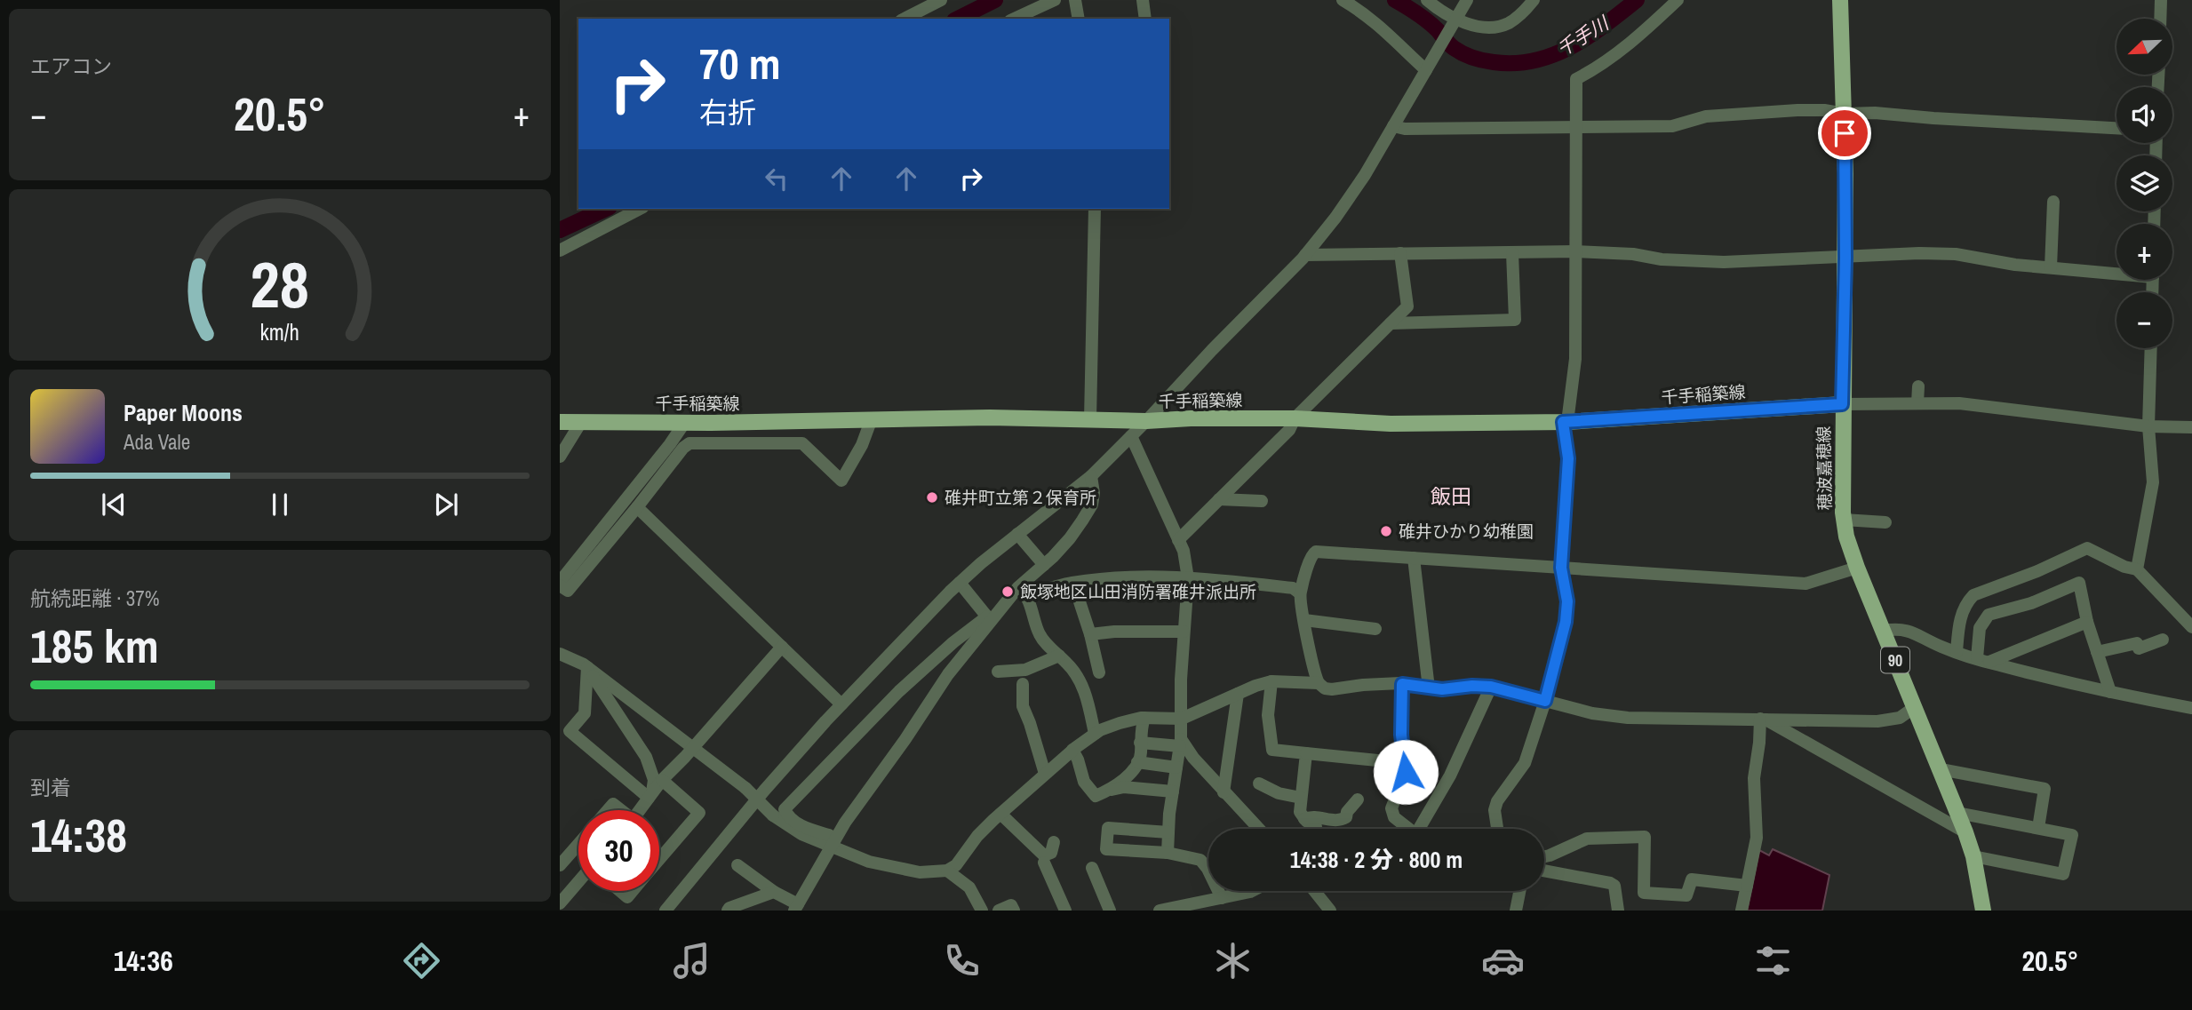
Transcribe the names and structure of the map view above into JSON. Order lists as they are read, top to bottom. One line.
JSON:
{"streets":{"main road":["千手稲築線","穂波嘉穂線","90"]},"crossings":[["千手稲築線","穂波嘉穂線"]],"districts":["飯田"],"water":["千手川"],"places":["碓井町立第２保育所","碓井ひかり幼稚園","飯塚地区山田消防署碓井派出所"],"north":"bottom left","page":{"tile":["エアコン",["航続距離 · 37%","185 km"],["到着","14:38"]],"map_buttons":["+","−"],"turn":["70 m","右折"],"heat":["−","20.5°","+"],"song":["Paper Moons","Ada Vale"],"limit":"30","trip":"14:38 · 2 分 · 800 m","tabs":["14:36","20.5°"],"gauge":["28","km/h"]}}
